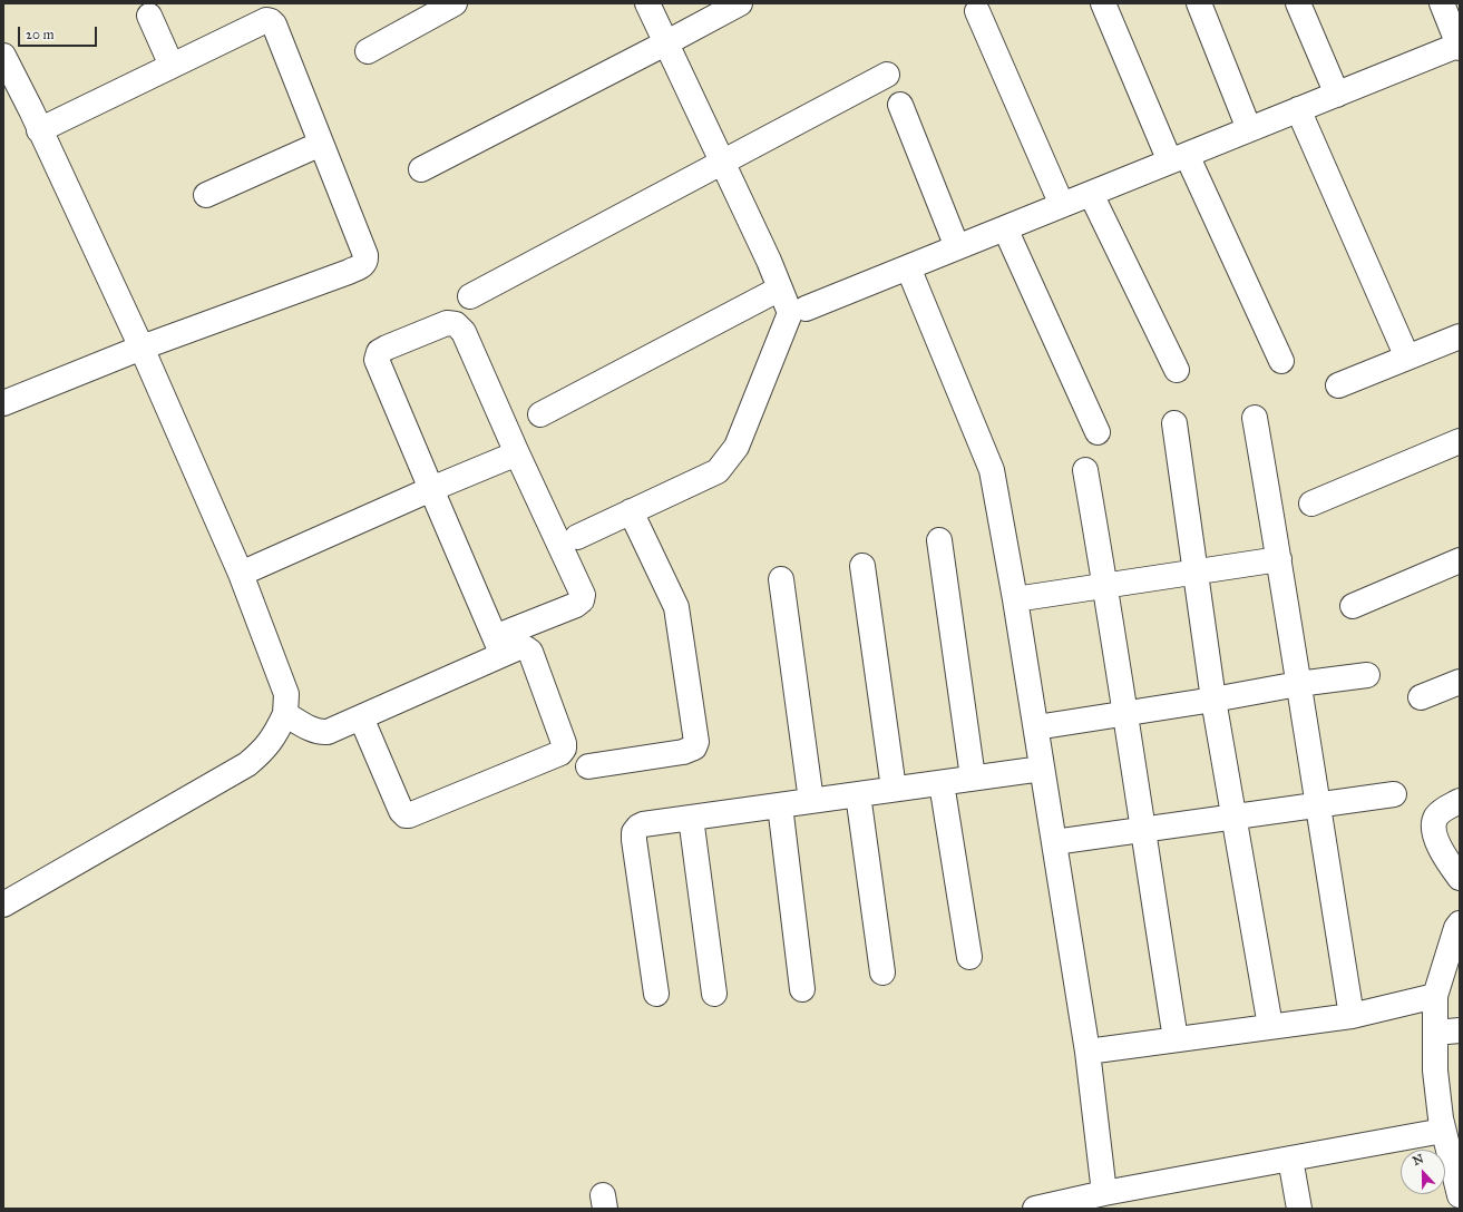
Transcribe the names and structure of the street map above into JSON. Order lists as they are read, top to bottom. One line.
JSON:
{"scale_bar":"20 m","north":"top"}
